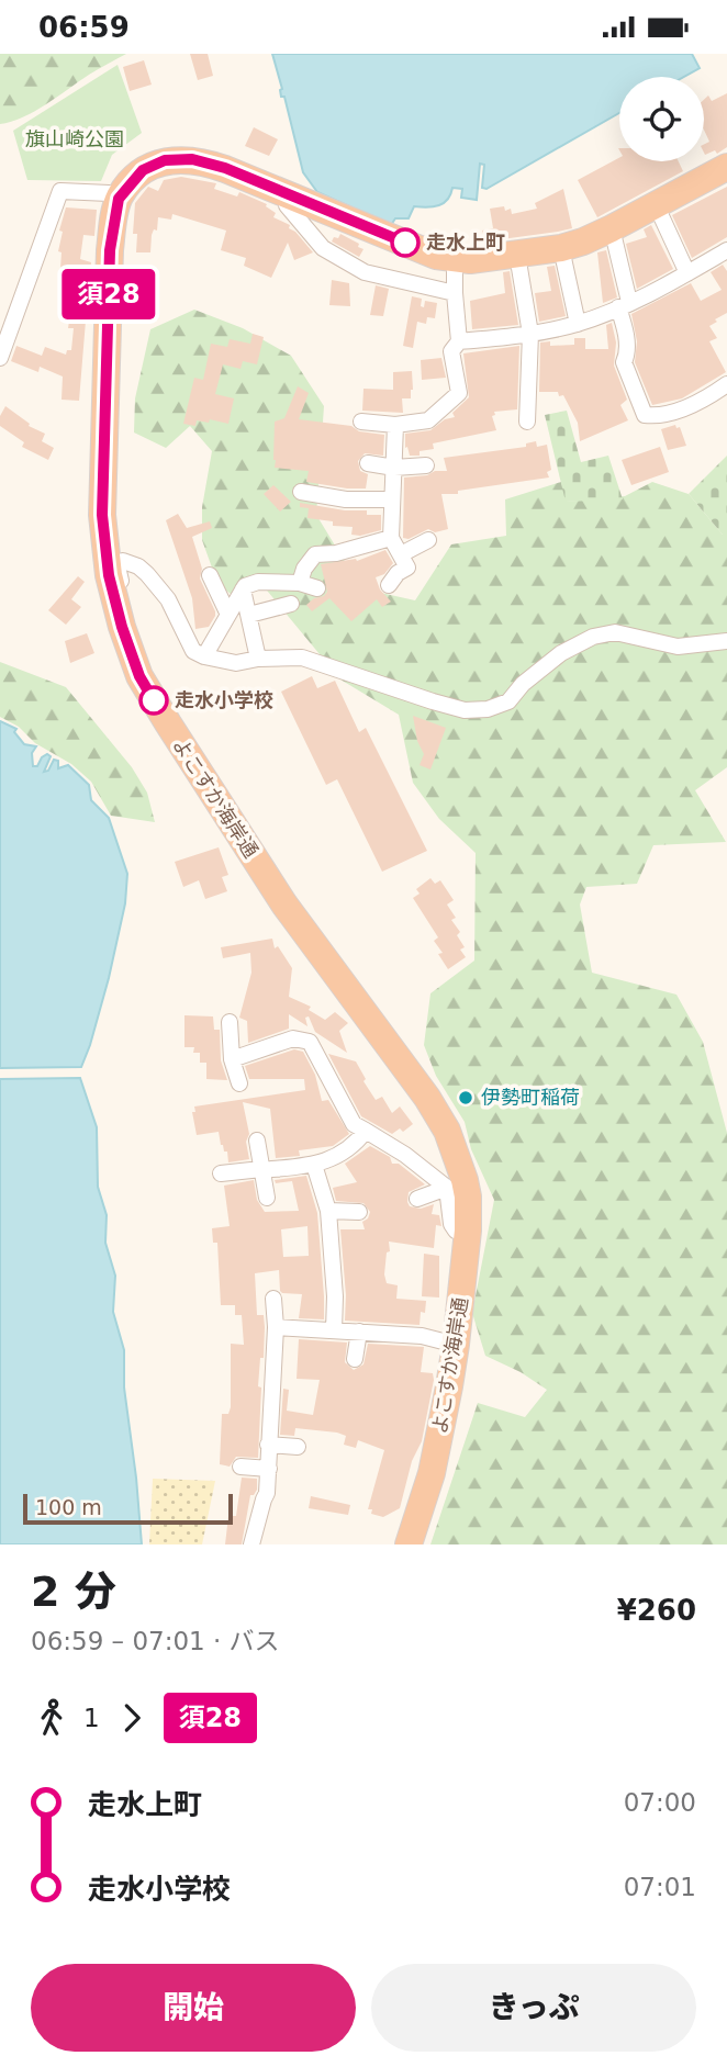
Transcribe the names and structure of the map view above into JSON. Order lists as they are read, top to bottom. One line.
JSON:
{"streets":{"highway":["よこすか海岸通"]},"parks":["旗山崎公園"],"places":["走水上町","走水小学校","伊勢町稲荷"],"lines":["bus line 須28"],"scale_bar":"100 m","page":{"status":"06:59","on_map":"須28","scale":"100 m","heading":["2 分","06:59 – 07:01 · バス","¥260"],"legs":["1","須28"],"list":[{"name":"走水上町","value":"07:00"},{"name":"走水小学校","value":"07:01"}],"buttons":["開始","きっぷ"]}}
